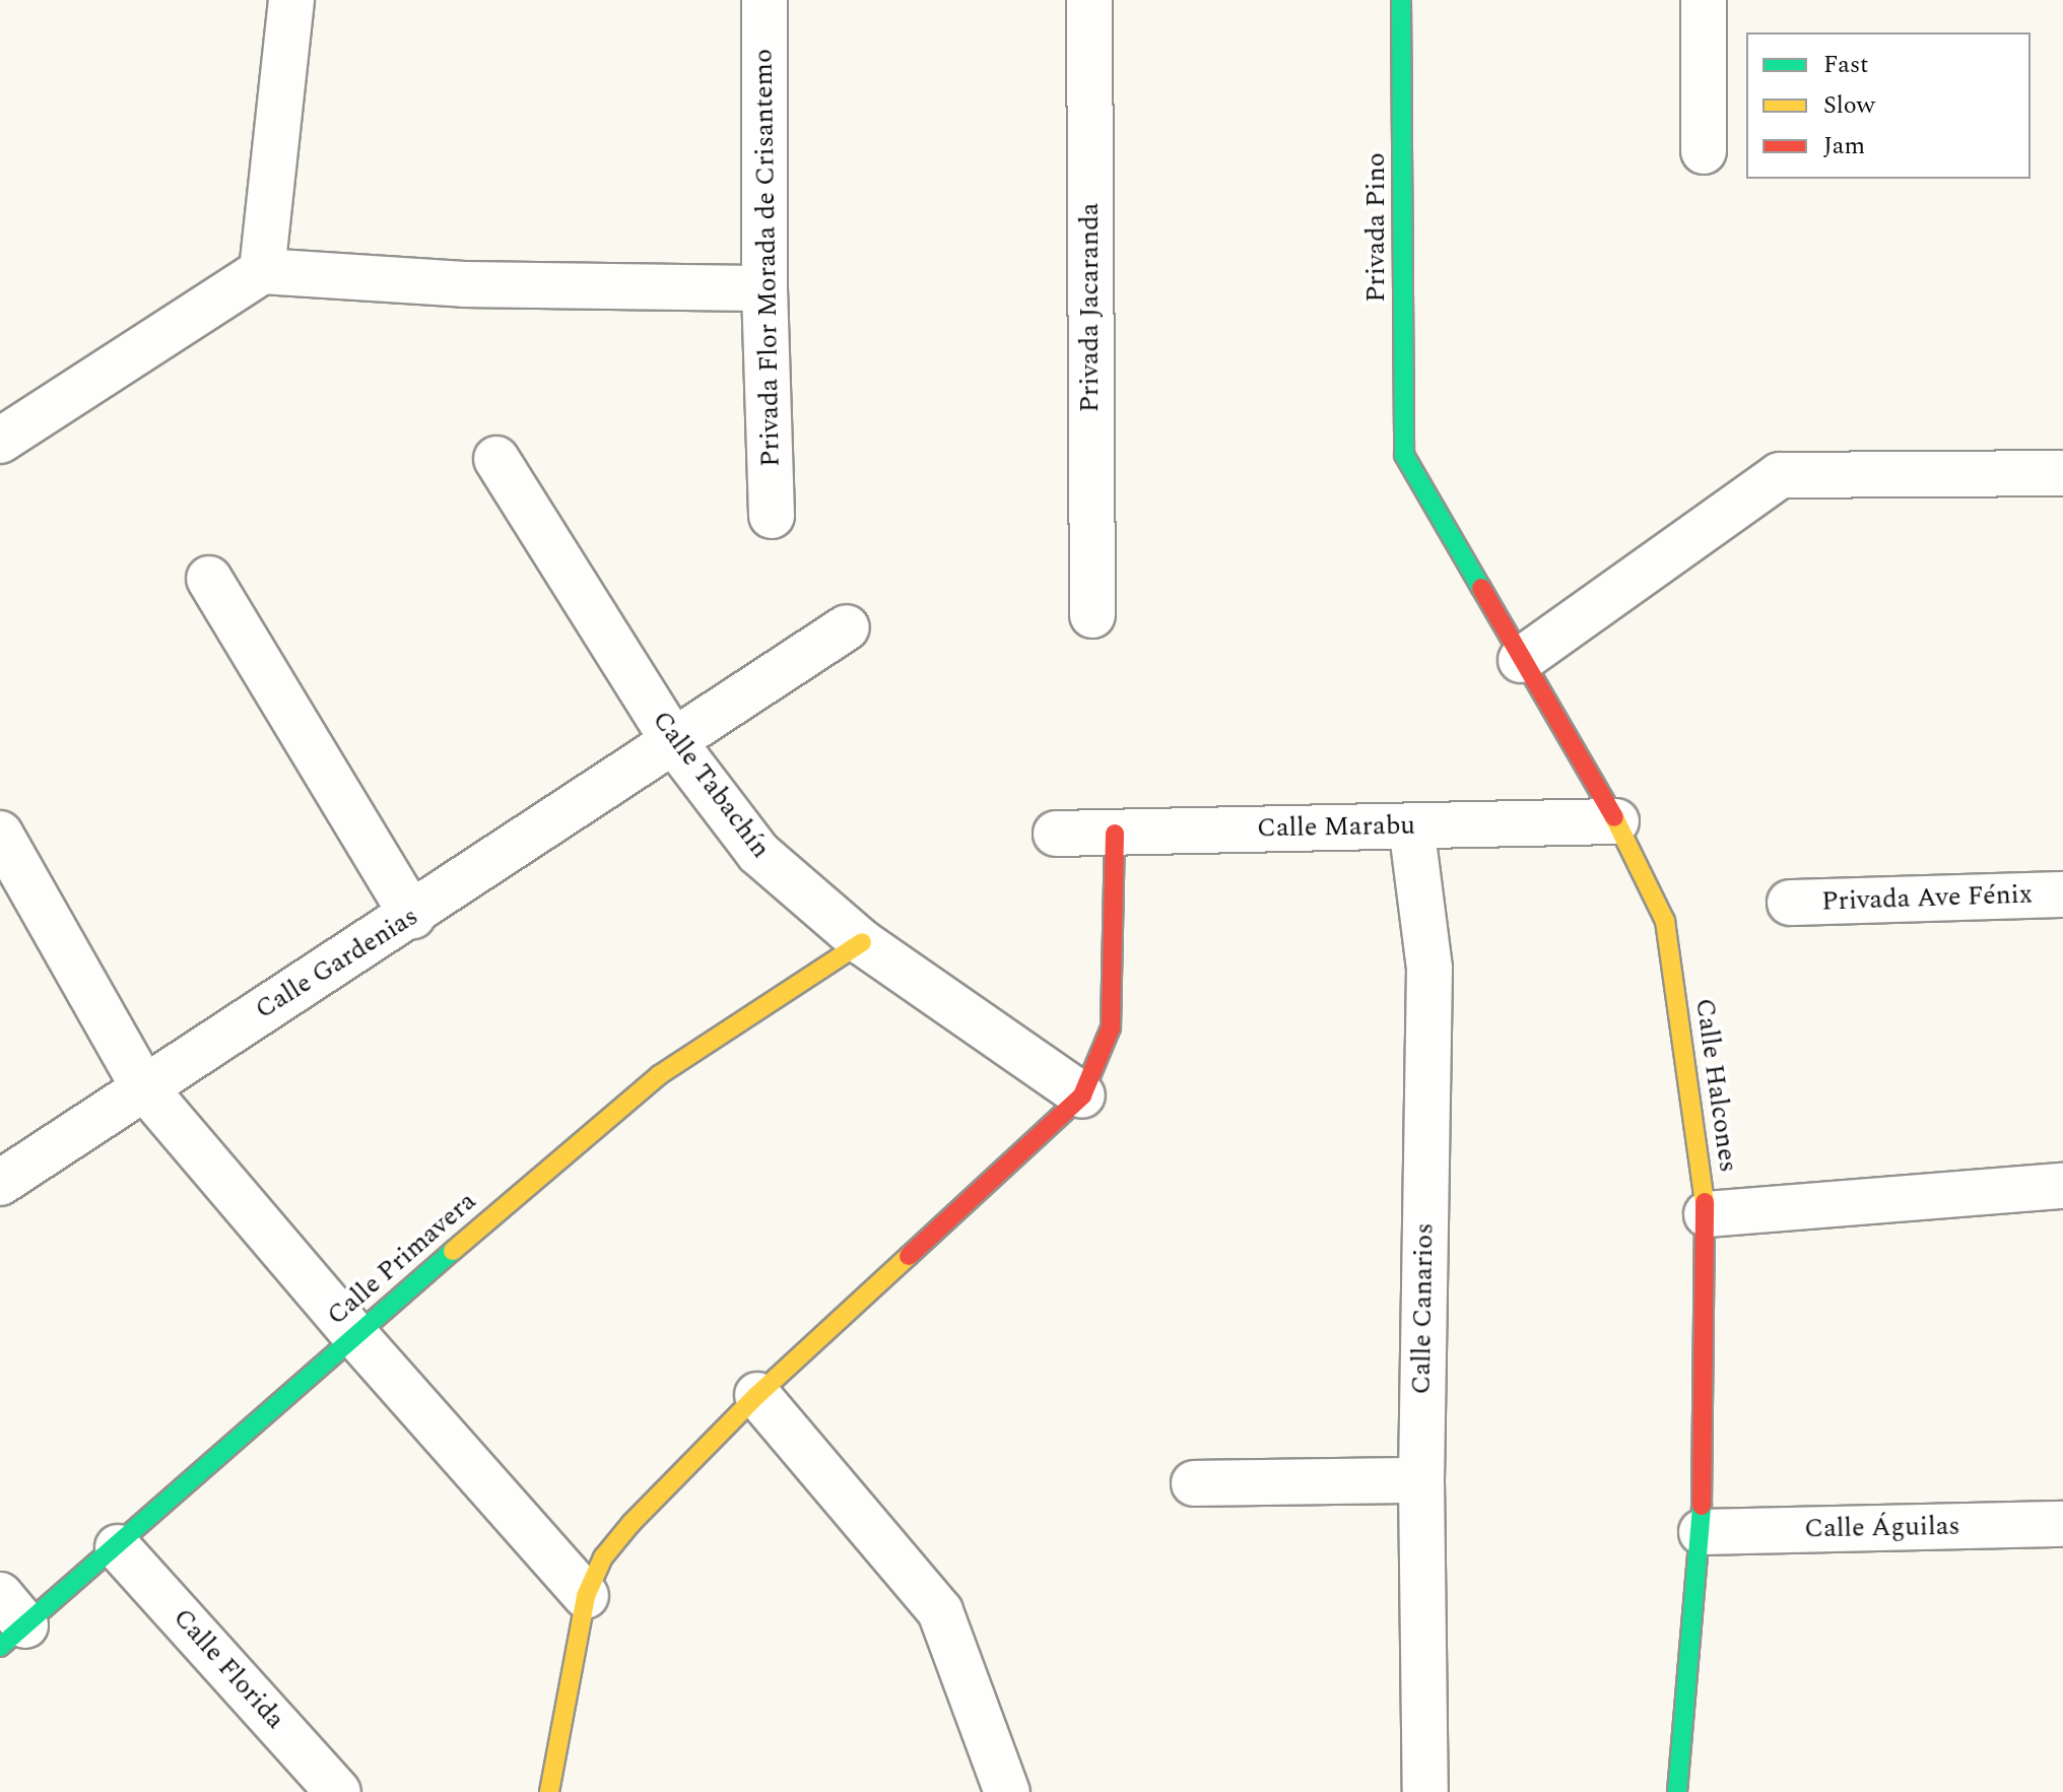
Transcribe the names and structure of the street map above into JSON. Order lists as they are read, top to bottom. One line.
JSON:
{"streets":{"street":["Privada Pino","Privada Flor Morada de Crisantemo","Privada Jacaranda","Calle Tabachín","Calle Marabu","Privada Ave Fénix","Calle Gardenias","Calle Halcones","Calle Primavera","Calle Canarios","Calle Águilas","Calle Florida"]},"crossings":[["Privada Pino","Calle Halcones"],["Calle Tabachín","Calle Gardenias"],["Calle Tabachín","Calle Primavera"],["Calle Marabu","Calle Halcones"],["Calle Marabu","Calle Canarios"],["Calle Halcones","Calle Águilas"],["Calle Primavera","Calle Florida"]],"legend":["Fast","Slow","Jam"]}
